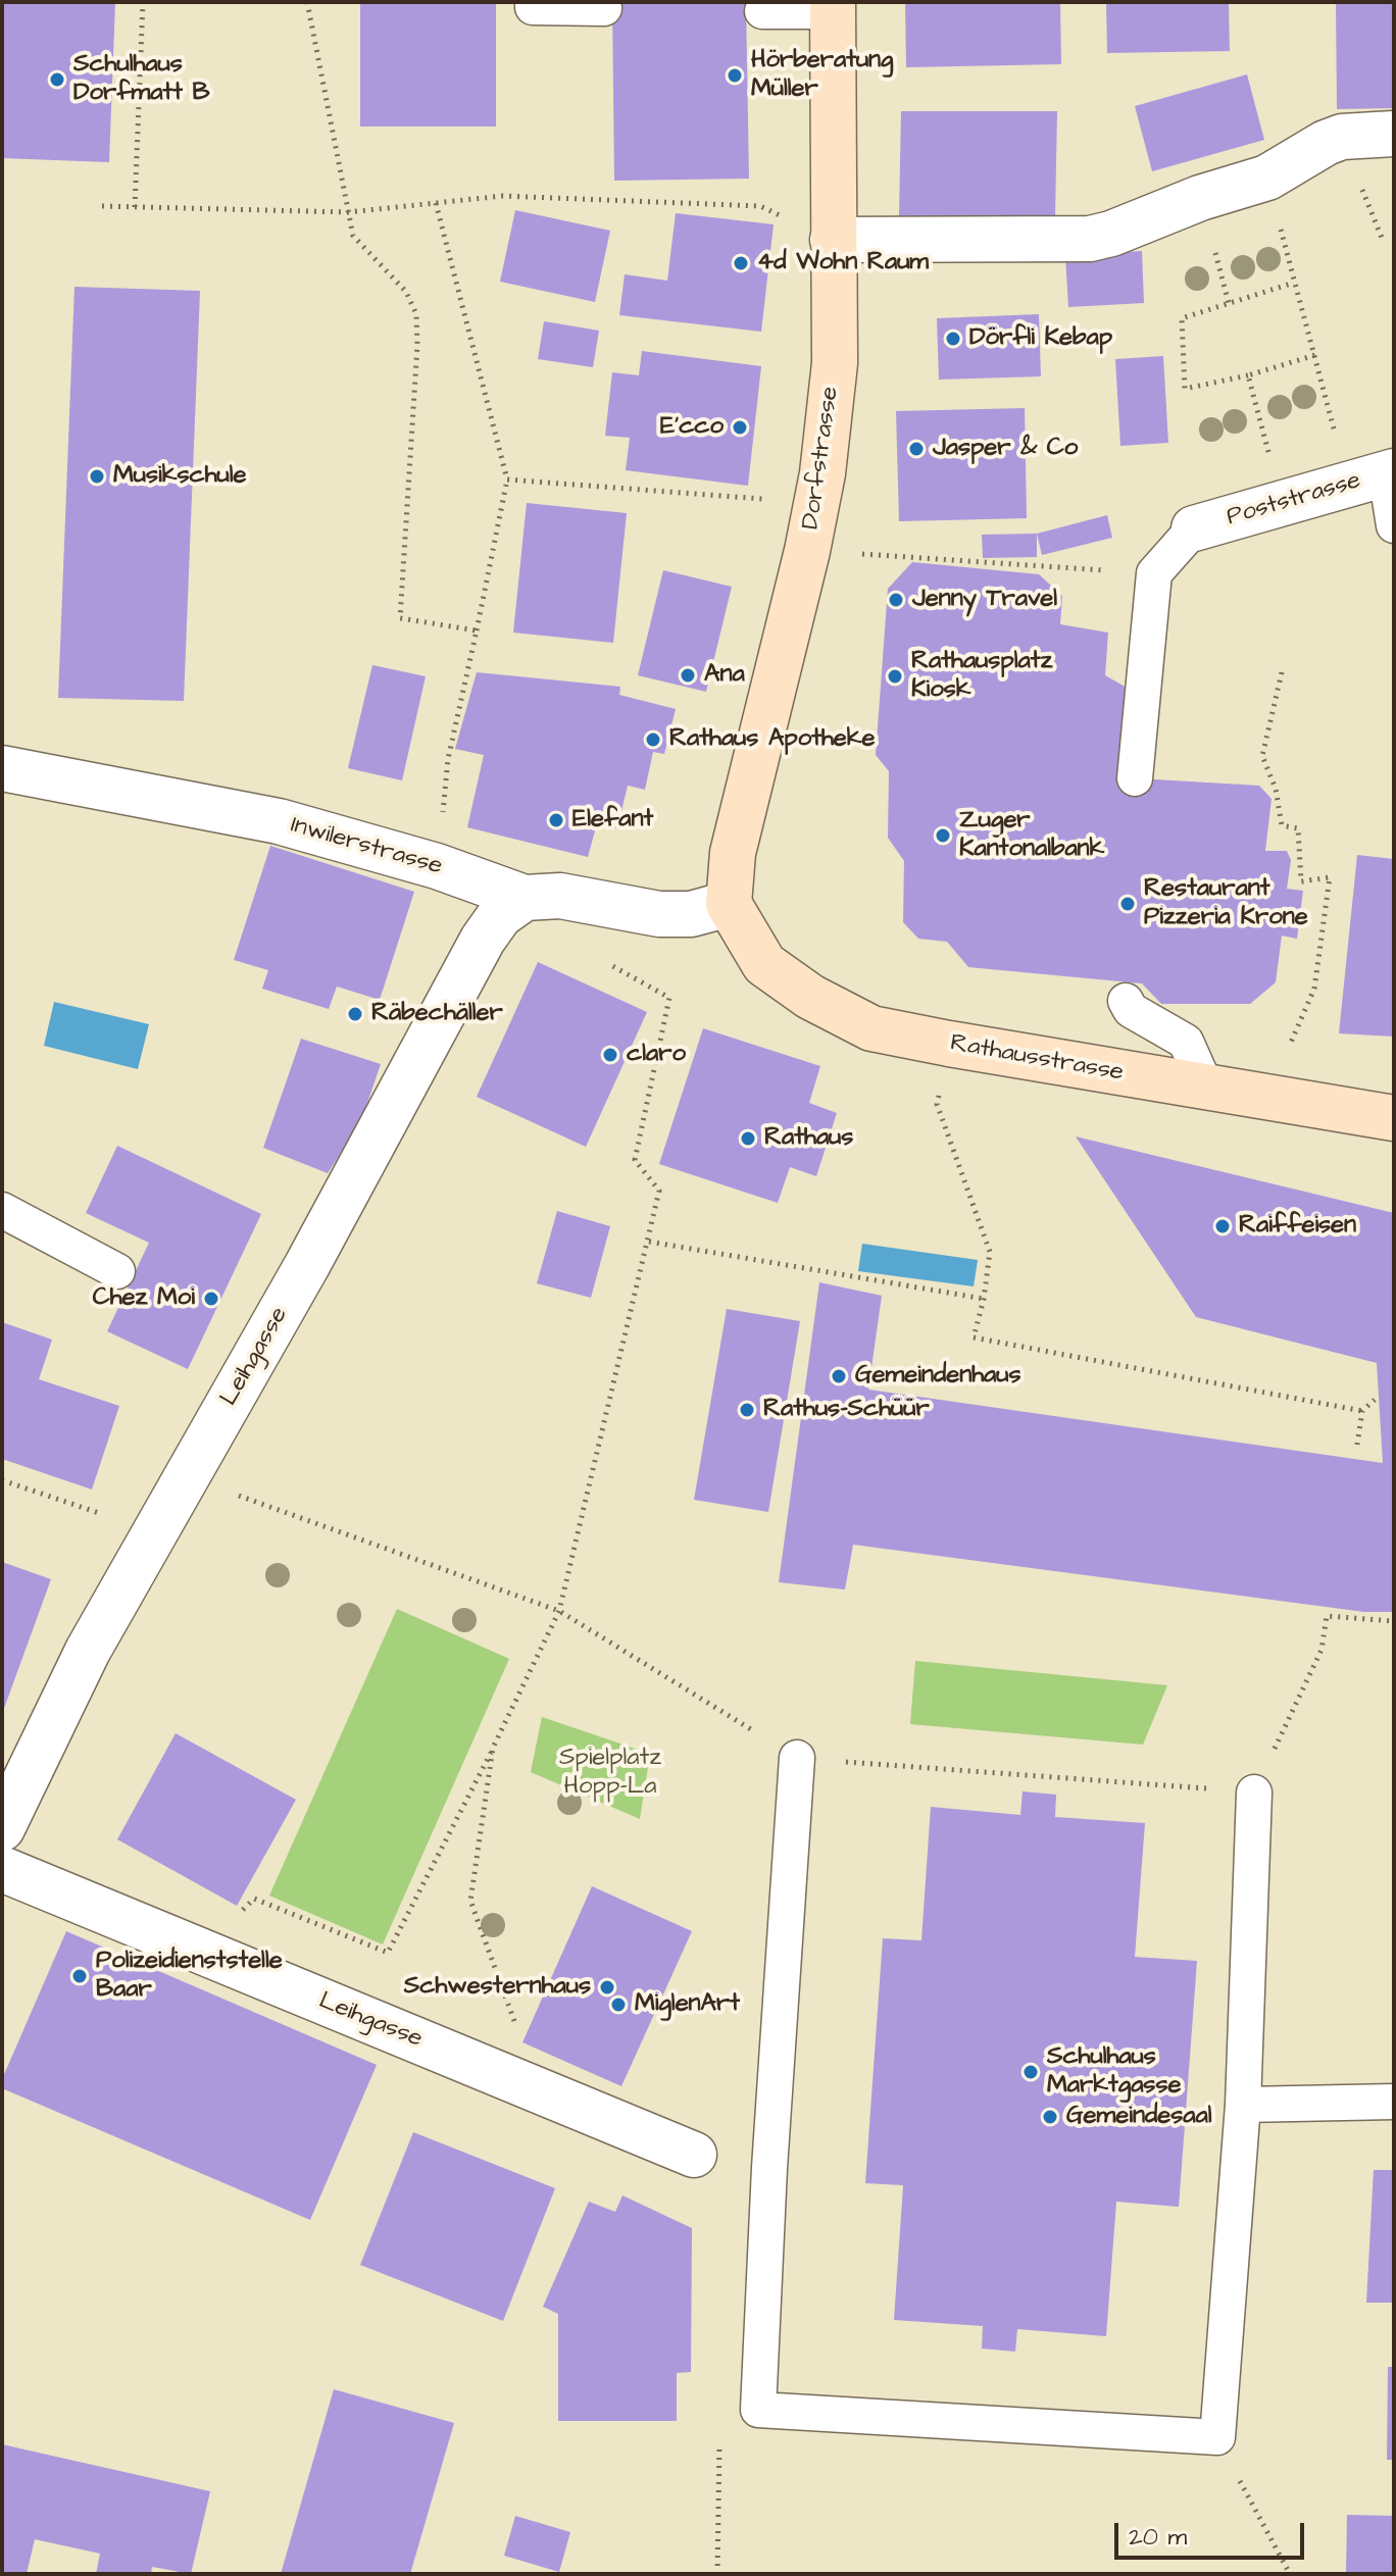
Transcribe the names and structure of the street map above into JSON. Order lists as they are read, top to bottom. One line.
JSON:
{"streets":{"street":["Dorfstrasse","Poststrasse","Inwilerstrasse","Rathausstrasse","Leihgasse"]},"crossings":[["Dorfstrasse","Inwilerstrasse"],["Dorfstrasse","Rathausstrasse"],["Inwilerstrasse","Rathausstrasse"],["Inwilerstrasse","Leihgasse"]],"parks":["Spielplatz Hopp-La"],"places":["Hörberatung Müller","Schulhaus Dorfmatt B","4d Wohn Raum","Dörfli Kebap","E'cco","Jasper & Co","Musikschule","Jenny Travel","Ana","Rathausplatz Kiosk","Rathaus Apotheke","Elefant","Zuger Kantonalbank","Restaurant Pizzeria Krone","Räbechäller","claro","Rathaus","Raiffeisen","Chez Moi","Gemeindenhaus","Rathus-Schüür","Polizeidienststelle Baar","Schwesternhaus","MiglenArt","Schulhaus Marktgasse","Gemeindesaal"],"scale_bar":"20 m"}
